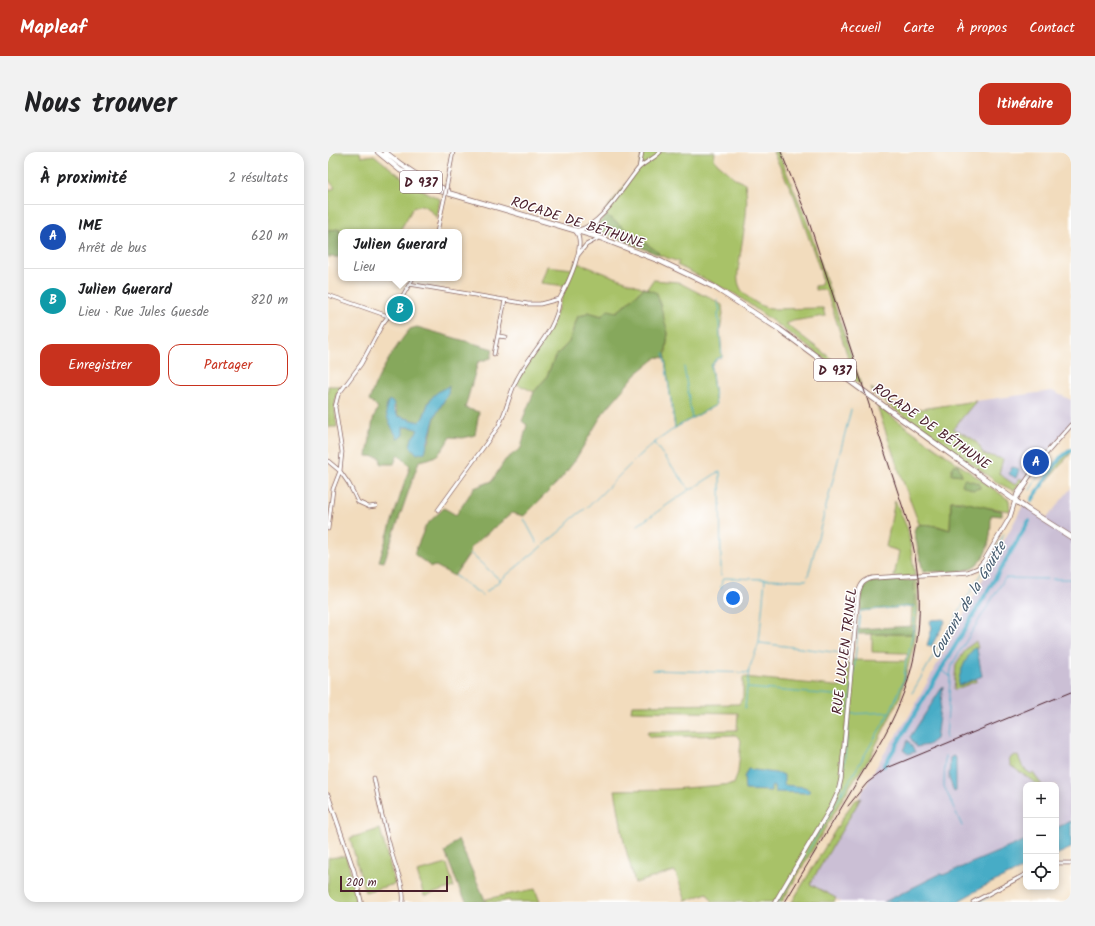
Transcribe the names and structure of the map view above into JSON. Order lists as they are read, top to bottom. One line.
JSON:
{"streets":{"main road":["D 937","ROCADE DE BÉTHUNE"],"street":["RUE LUCIEN TRINEL"]},"crossings":[["ROCADE DE BÉTHUNE","RUE LUCIEN TRINEL"]],"water":["Courant de la Goutte"],"scale_bar":"200 m","page":{"header":"Mapleaf","nav":["Accueil","Carte","À propos","Contact"],"title":"Nous trouver","buttons":["Itinéraire",["Enregistrer","Partager"]],"heading":["À proximité","2 résultats"],"list":[{"mark":"A","name":"IME","note":"Arrêt de bus","value":"620 m"},{"mark":"B","name":"Julien Guerard","note":"Lieu · Rue Jules Guesde","value":"820 m"}],"popup":["Julien Guerard","Lieu"],"pins":["B","A"],"map_buttons":["+","−"],"scale":"200 m"}}
